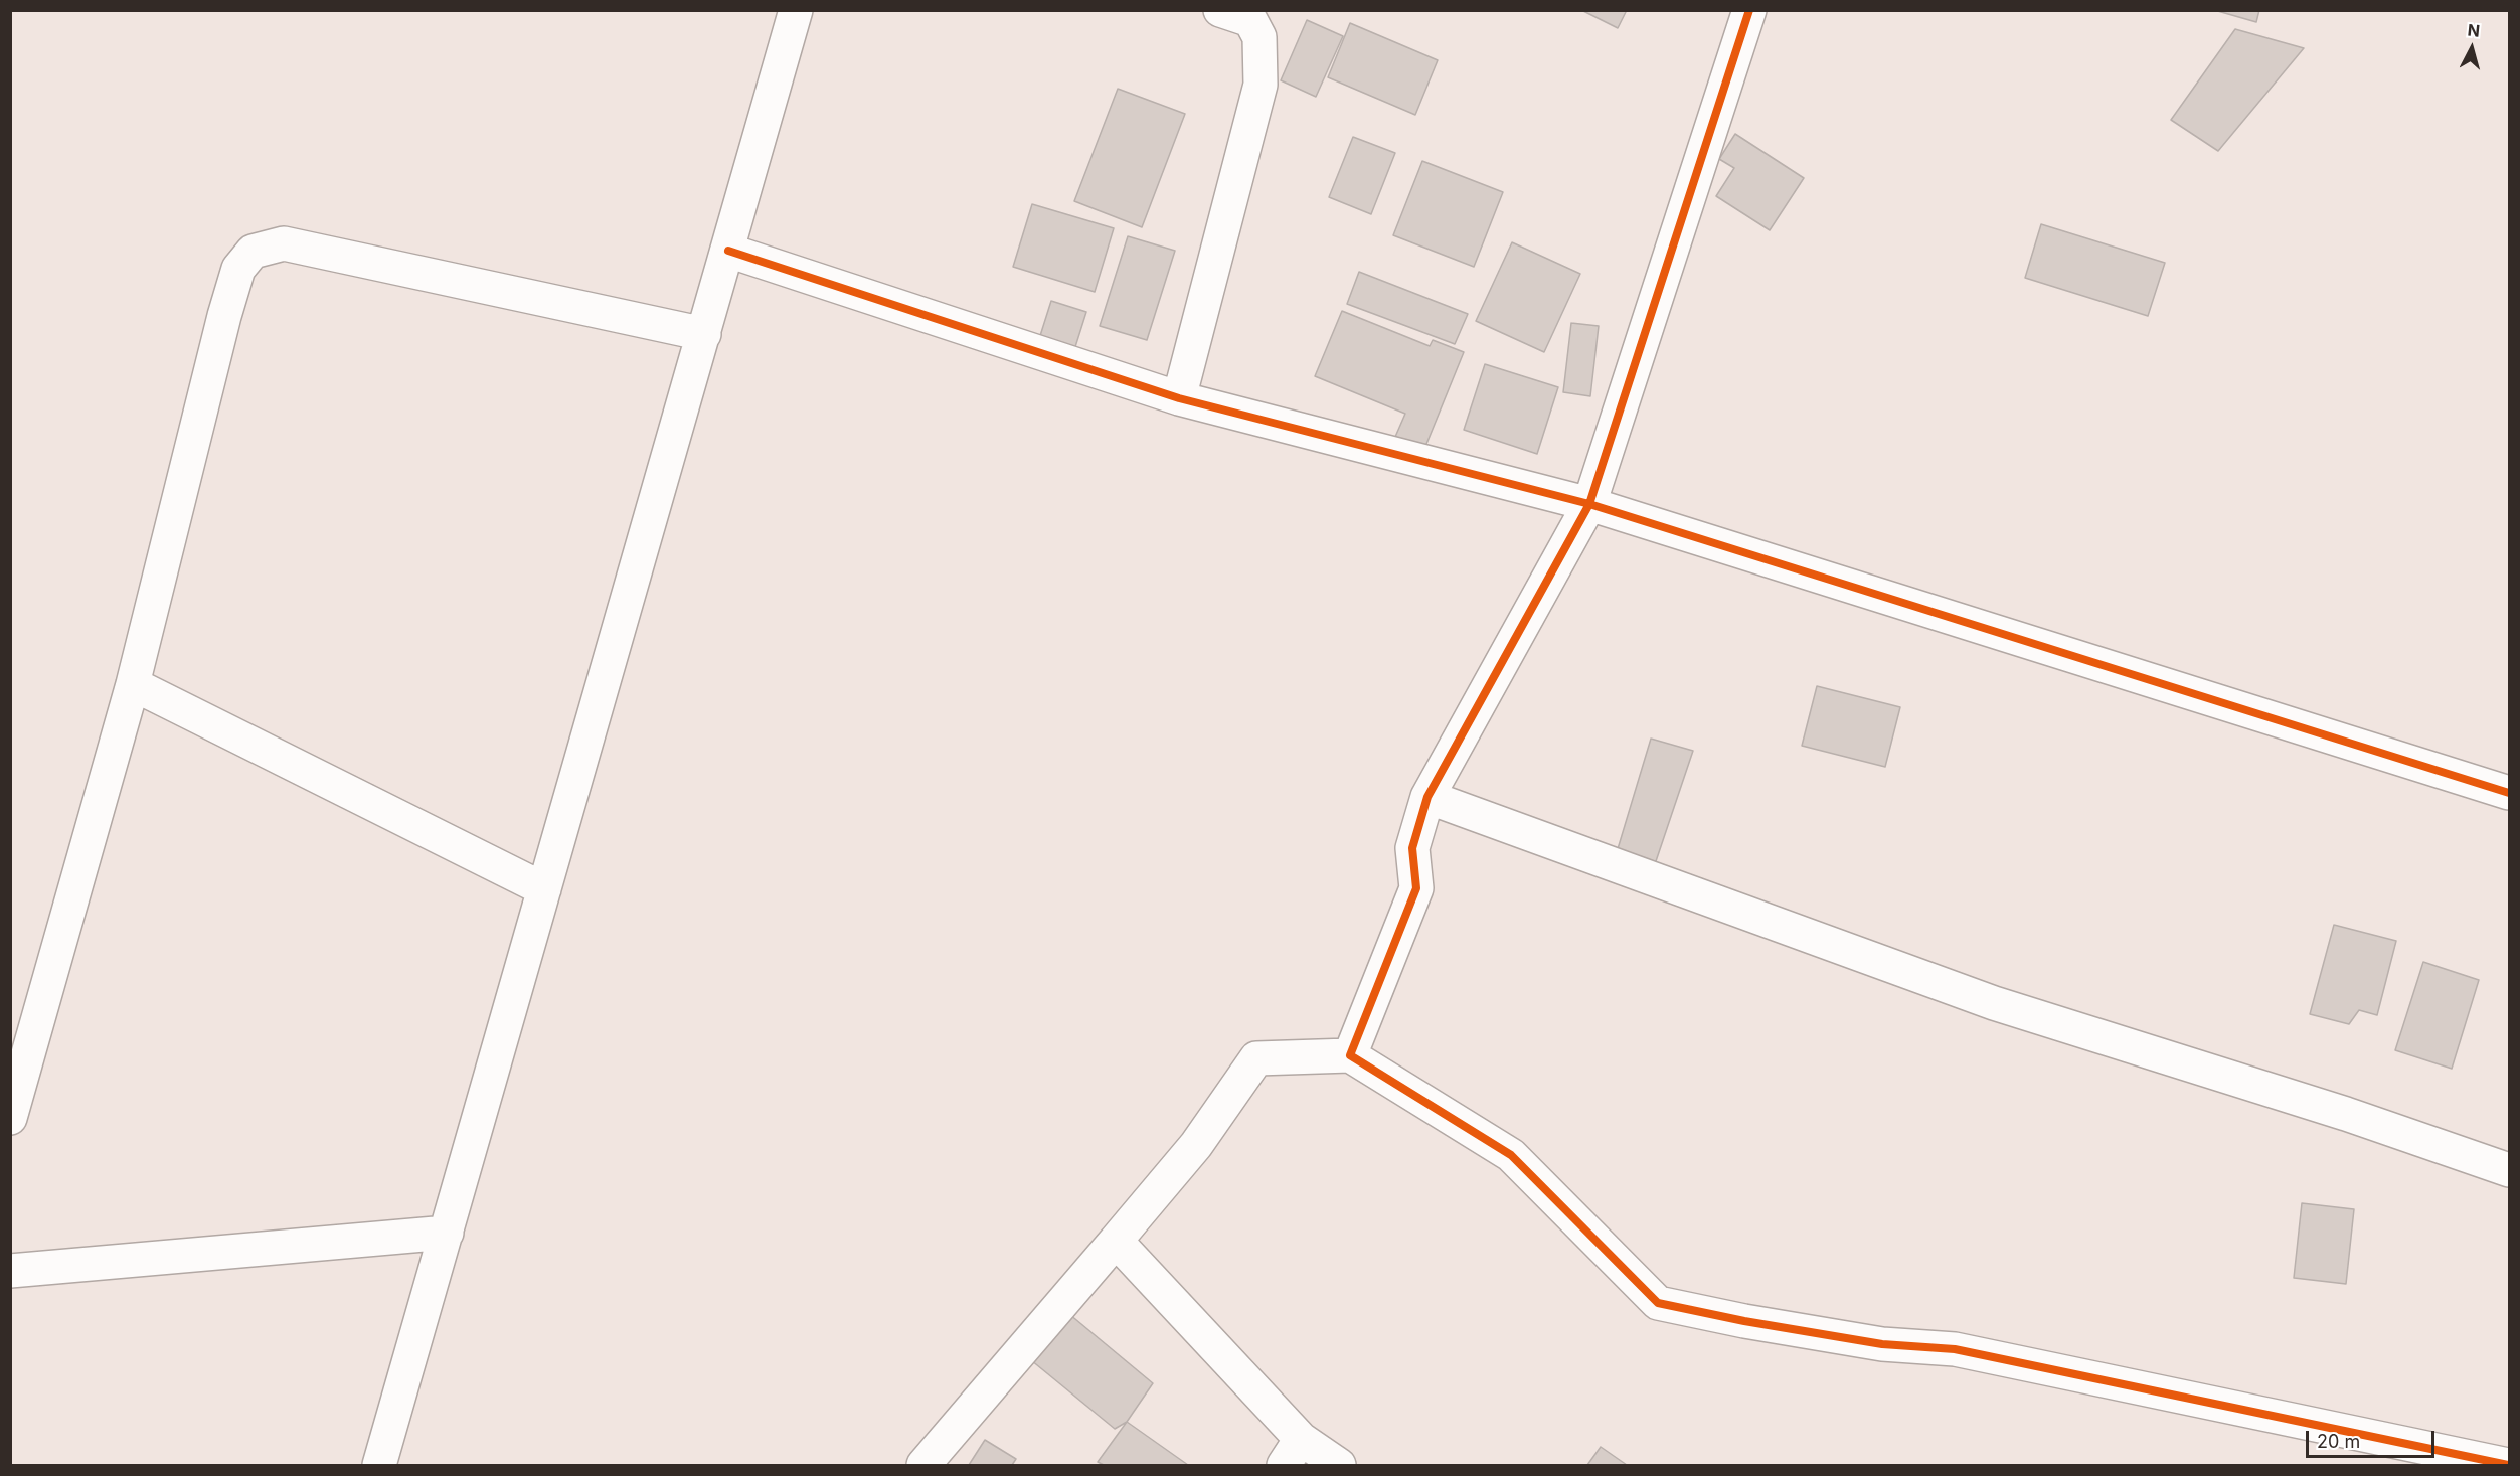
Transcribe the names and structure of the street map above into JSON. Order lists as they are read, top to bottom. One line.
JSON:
{"scale_bar":"20 m","north":"top"}
